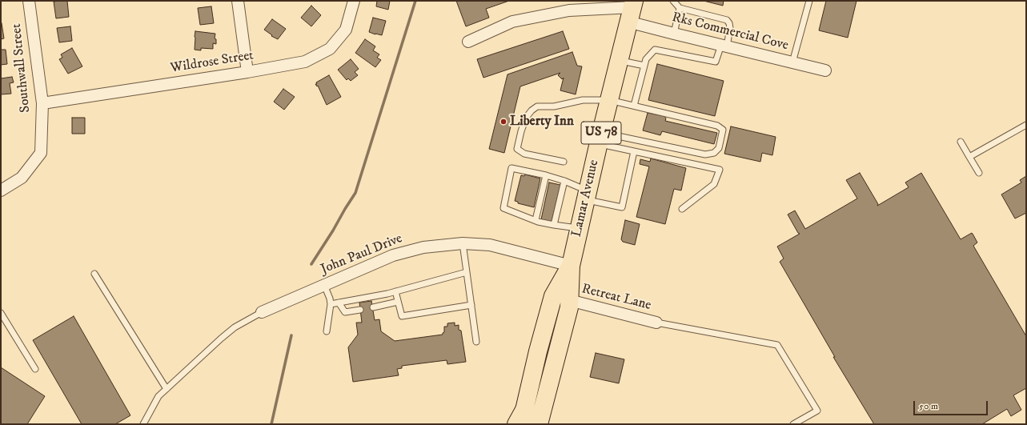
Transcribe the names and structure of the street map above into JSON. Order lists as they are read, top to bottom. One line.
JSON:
{"streets":{"main road":["US 78","Lamar Avenue"],"street":["Rks Commercial Cove","Wildrose Street","Southwall Street","John Paul Drive","Retreat Lane"]},"crossings":[["Rks Commercial Cove","Lamar Avenue"],["Wildrose Street","Southwall Street"],["Lamar Avenue","John Paul Drive"],["Lamar Avenue","Retreat Lane"]],"places":["Liberty Inn"],"scale_bar":"50 m"}
